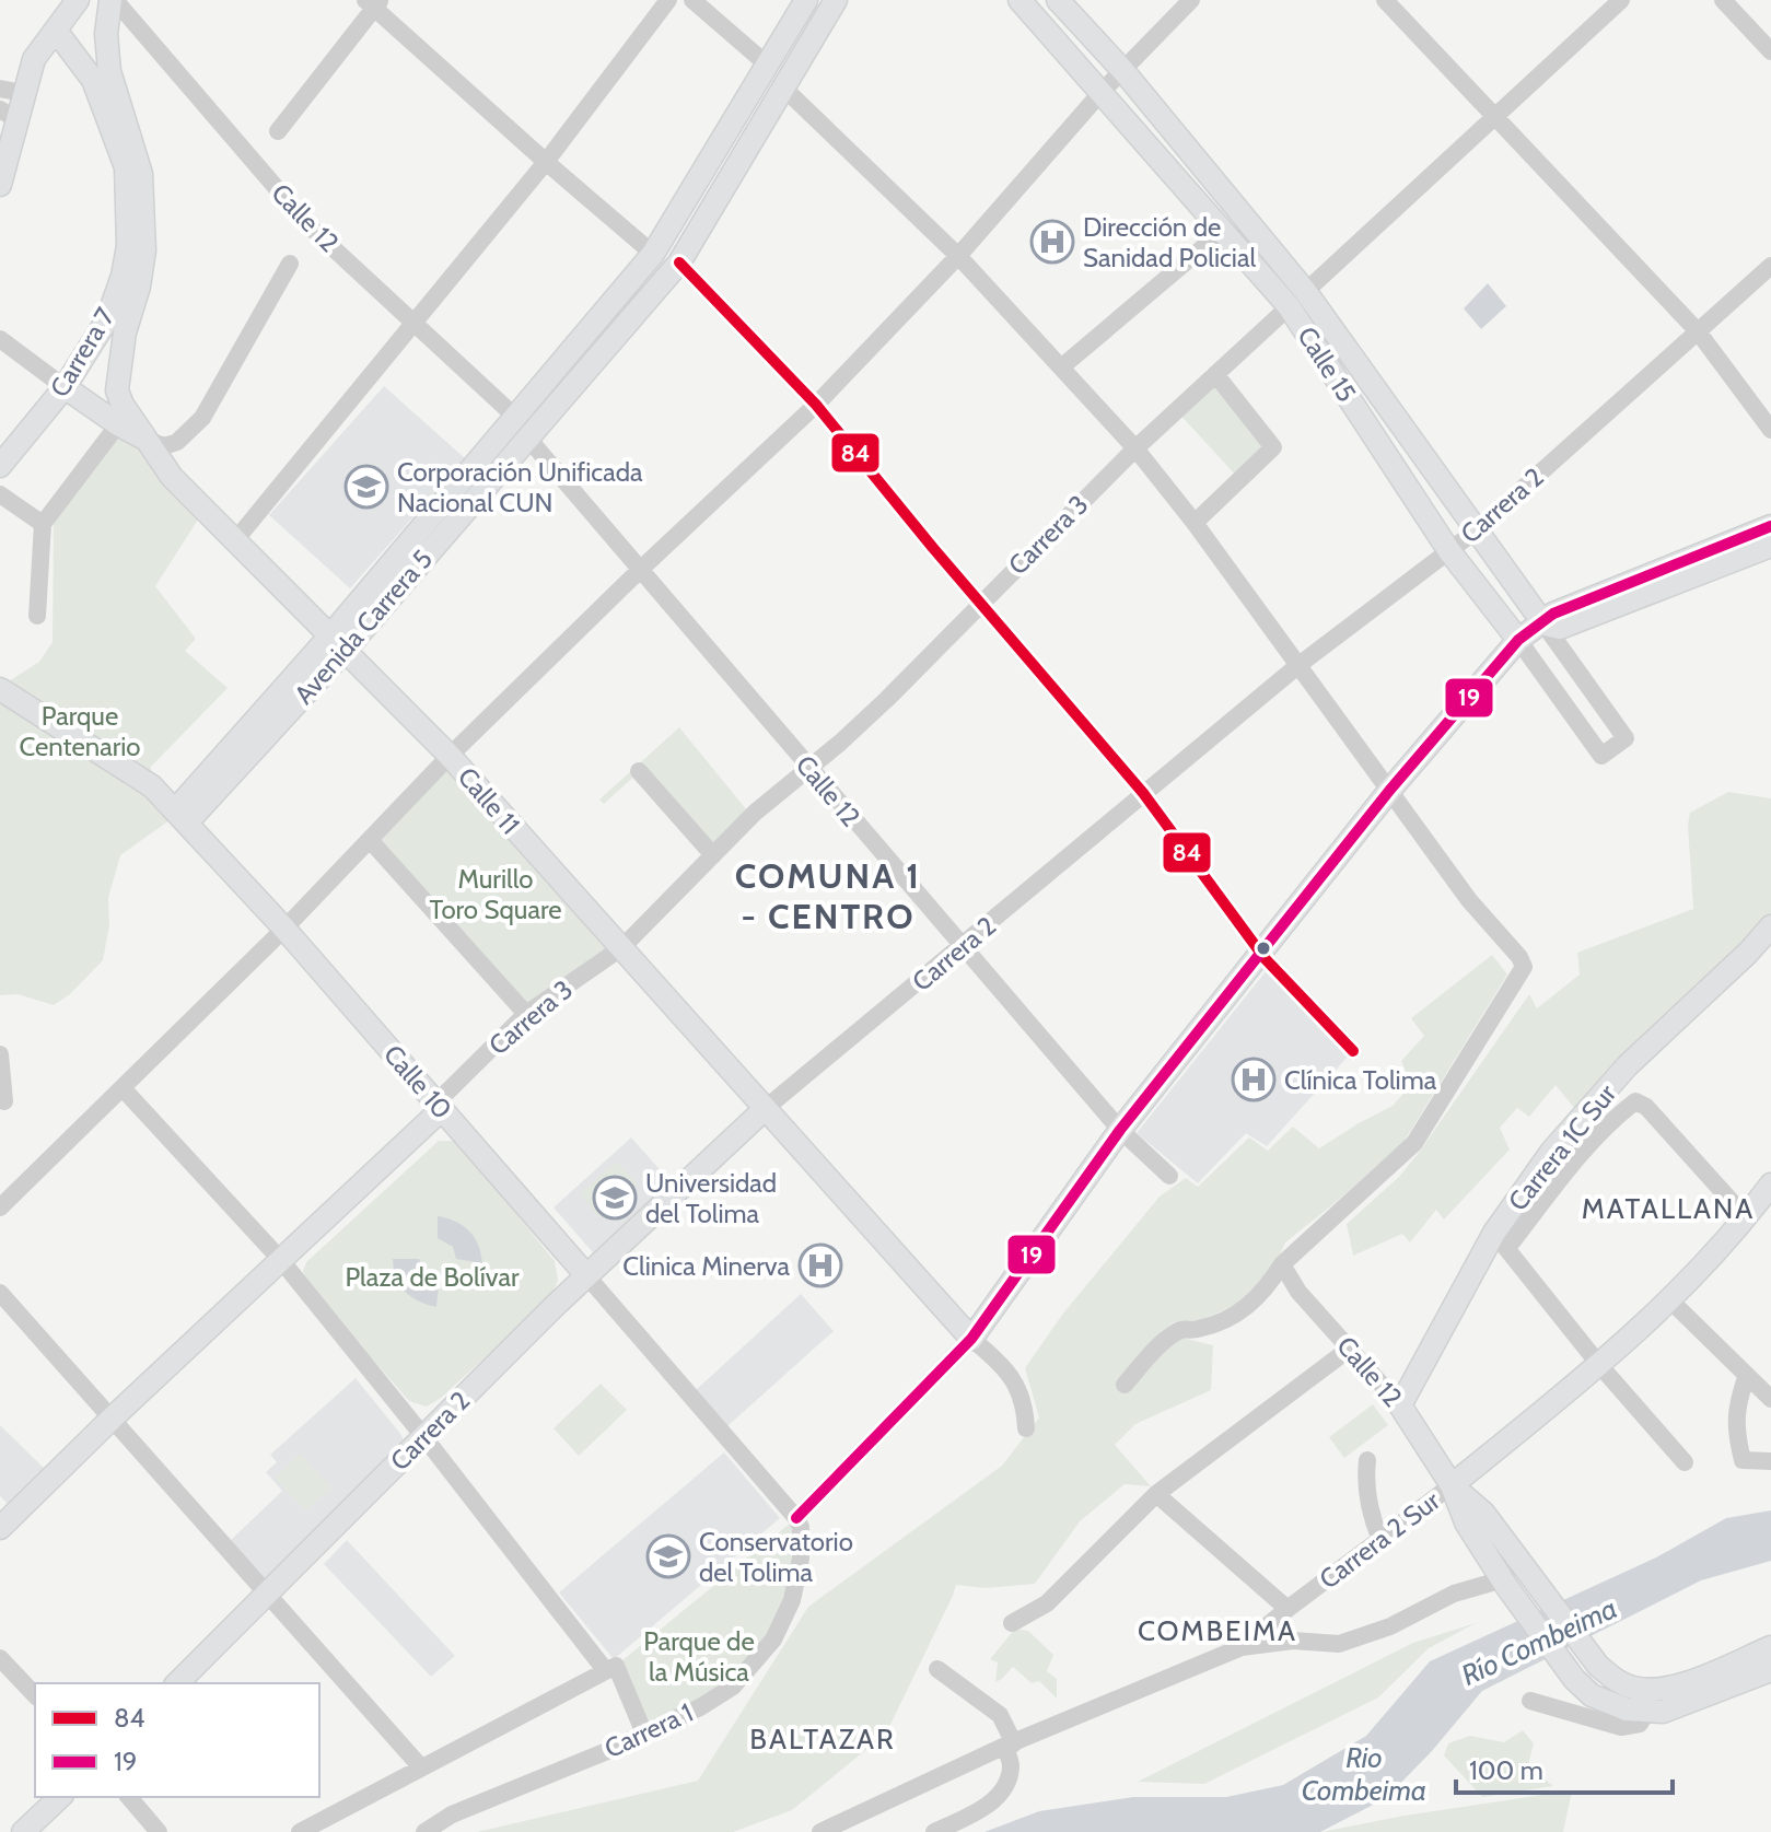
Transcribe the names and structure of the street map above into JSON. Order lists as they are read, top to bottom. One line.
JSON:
{"streets":{"main road":["Calle 12","Carrera 7","Calle 15","Carrera 2","Carrera 3","Avenida Carrera 5","Calle 11","Calle 10","Carrera 1C Sur","Carrera 2 Sur"],"street":["Carrera 1"]},"crossings":[["Calle 12","Carrera 2"],["Calle 12","Carrera 3"],["Calle 12","Avenida Carrera 5"],["Calle 12","Carrera 1C Sur"],["Calle 12","Carrera 2 Sur"],["Calle 15","Carrera 2"],["Calle 15","Carrera 3"],["Carrera 2","Calle 11"],["Carrera 2","Calle 10"],["Carrera 3","Calle 11"],["Carrera 3","Calle 10"],["Avenida Carrera 5","Calle 11"],["Avenida Carrera 5","Calle 10"],["Calle 10","Carrera 1"]],"districts":["COMUNA 1 - CENTRO","MATALLANA","COMBEIMA","BALTAZAR"],"water":["Río Combeima","Rio Combeima"],"parks":["Parque Centenario","Murillo Toro Square","Plaza de Bolívar","Parque de la Música"],"places":{"hospital":["Dirección de Sanidad Policial","Clínica Tolima","Clinica Minerva"],"school or university":["Corporación Unificada Nacional CUN","Universidad del Tolima","Conservatorio del Tolima"]},"lines":["transit line 84","transit line 19"],"legend":["84","19"],"scale_bar":"100 m"}
